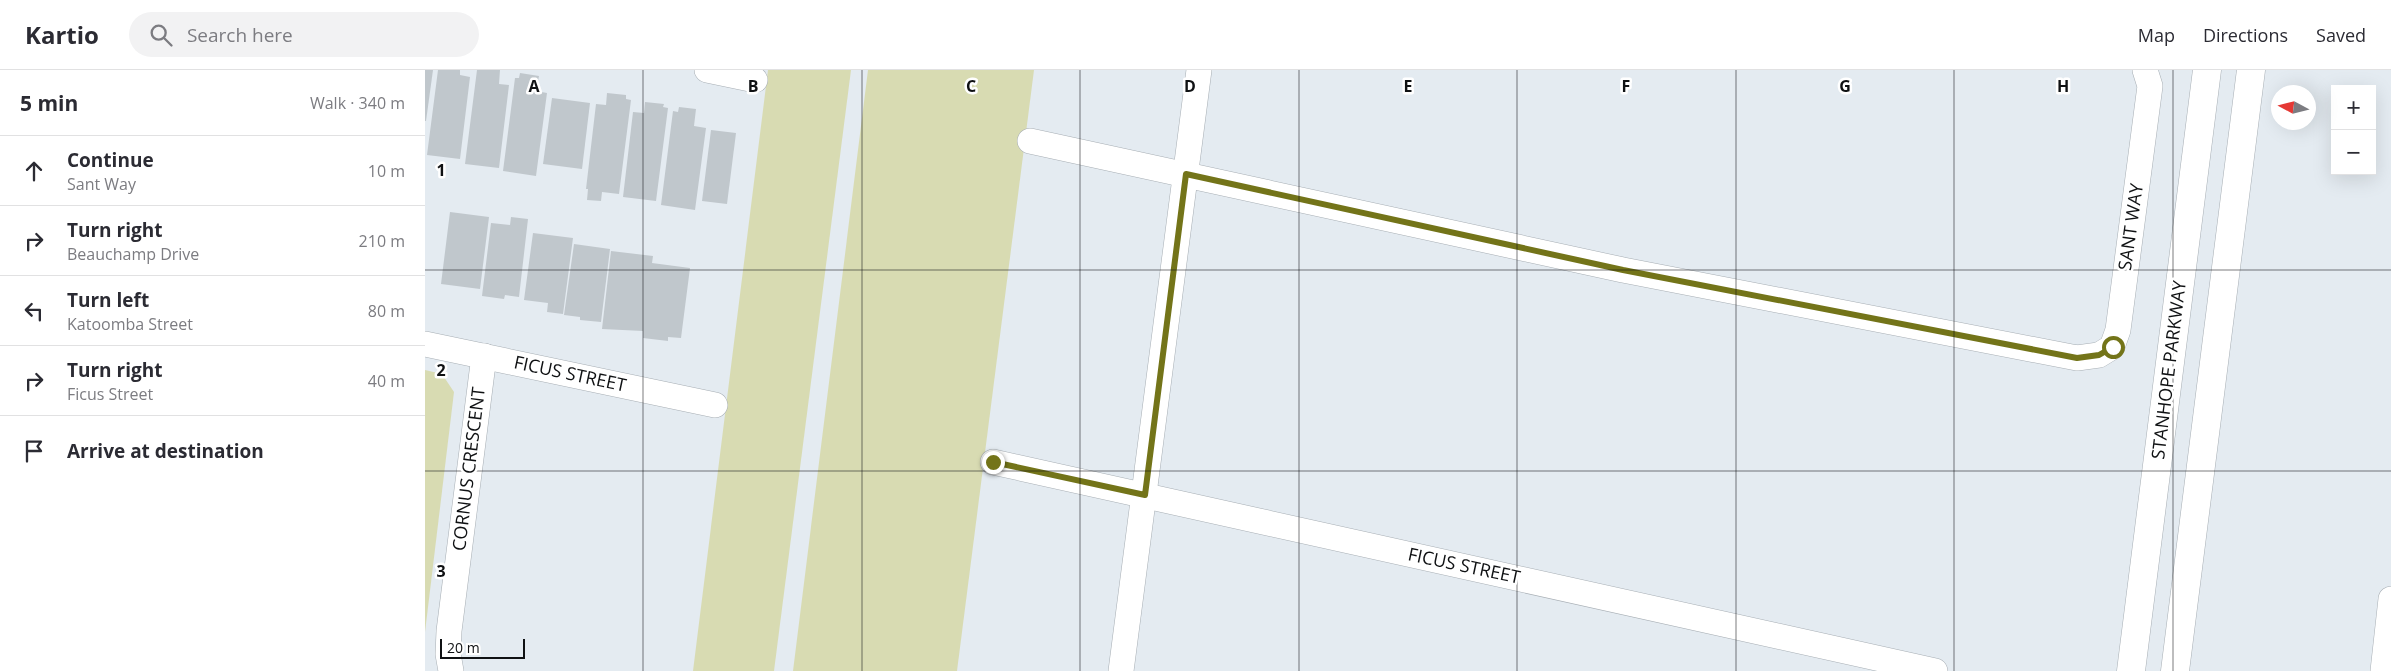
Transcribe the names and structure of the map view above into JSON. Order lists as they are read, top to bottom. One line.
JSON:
{"streets":{"main road":["STANHOPE PARKWAY"],"street":["SANT WAY","FICUS STREET","CORNUS CRESCENT"]},"crossings":[["FICUS STREET","CORNUS CRESCENT"]],"scale_bar":"20 m","north":"left","page":{"header":"Kartio","search":"Search here","nav":["Map","Directions","Saved"],"heading":["5 min","Walk · 340 m"],"map_buttons":["+","−"],"list":[["Continue","Sant Way","10 m"],["Turn right","Beauchamp Drive","210 m"],["Turn left","Katoomba Street","80 m"],["Turn right","Ficus Street","40 m"],"Arrive at destination"],"scale":"20 m"},"grid":{"columns":["A","B","C","D","E","F","G","H"],"rows":["1","2","3"]}}
